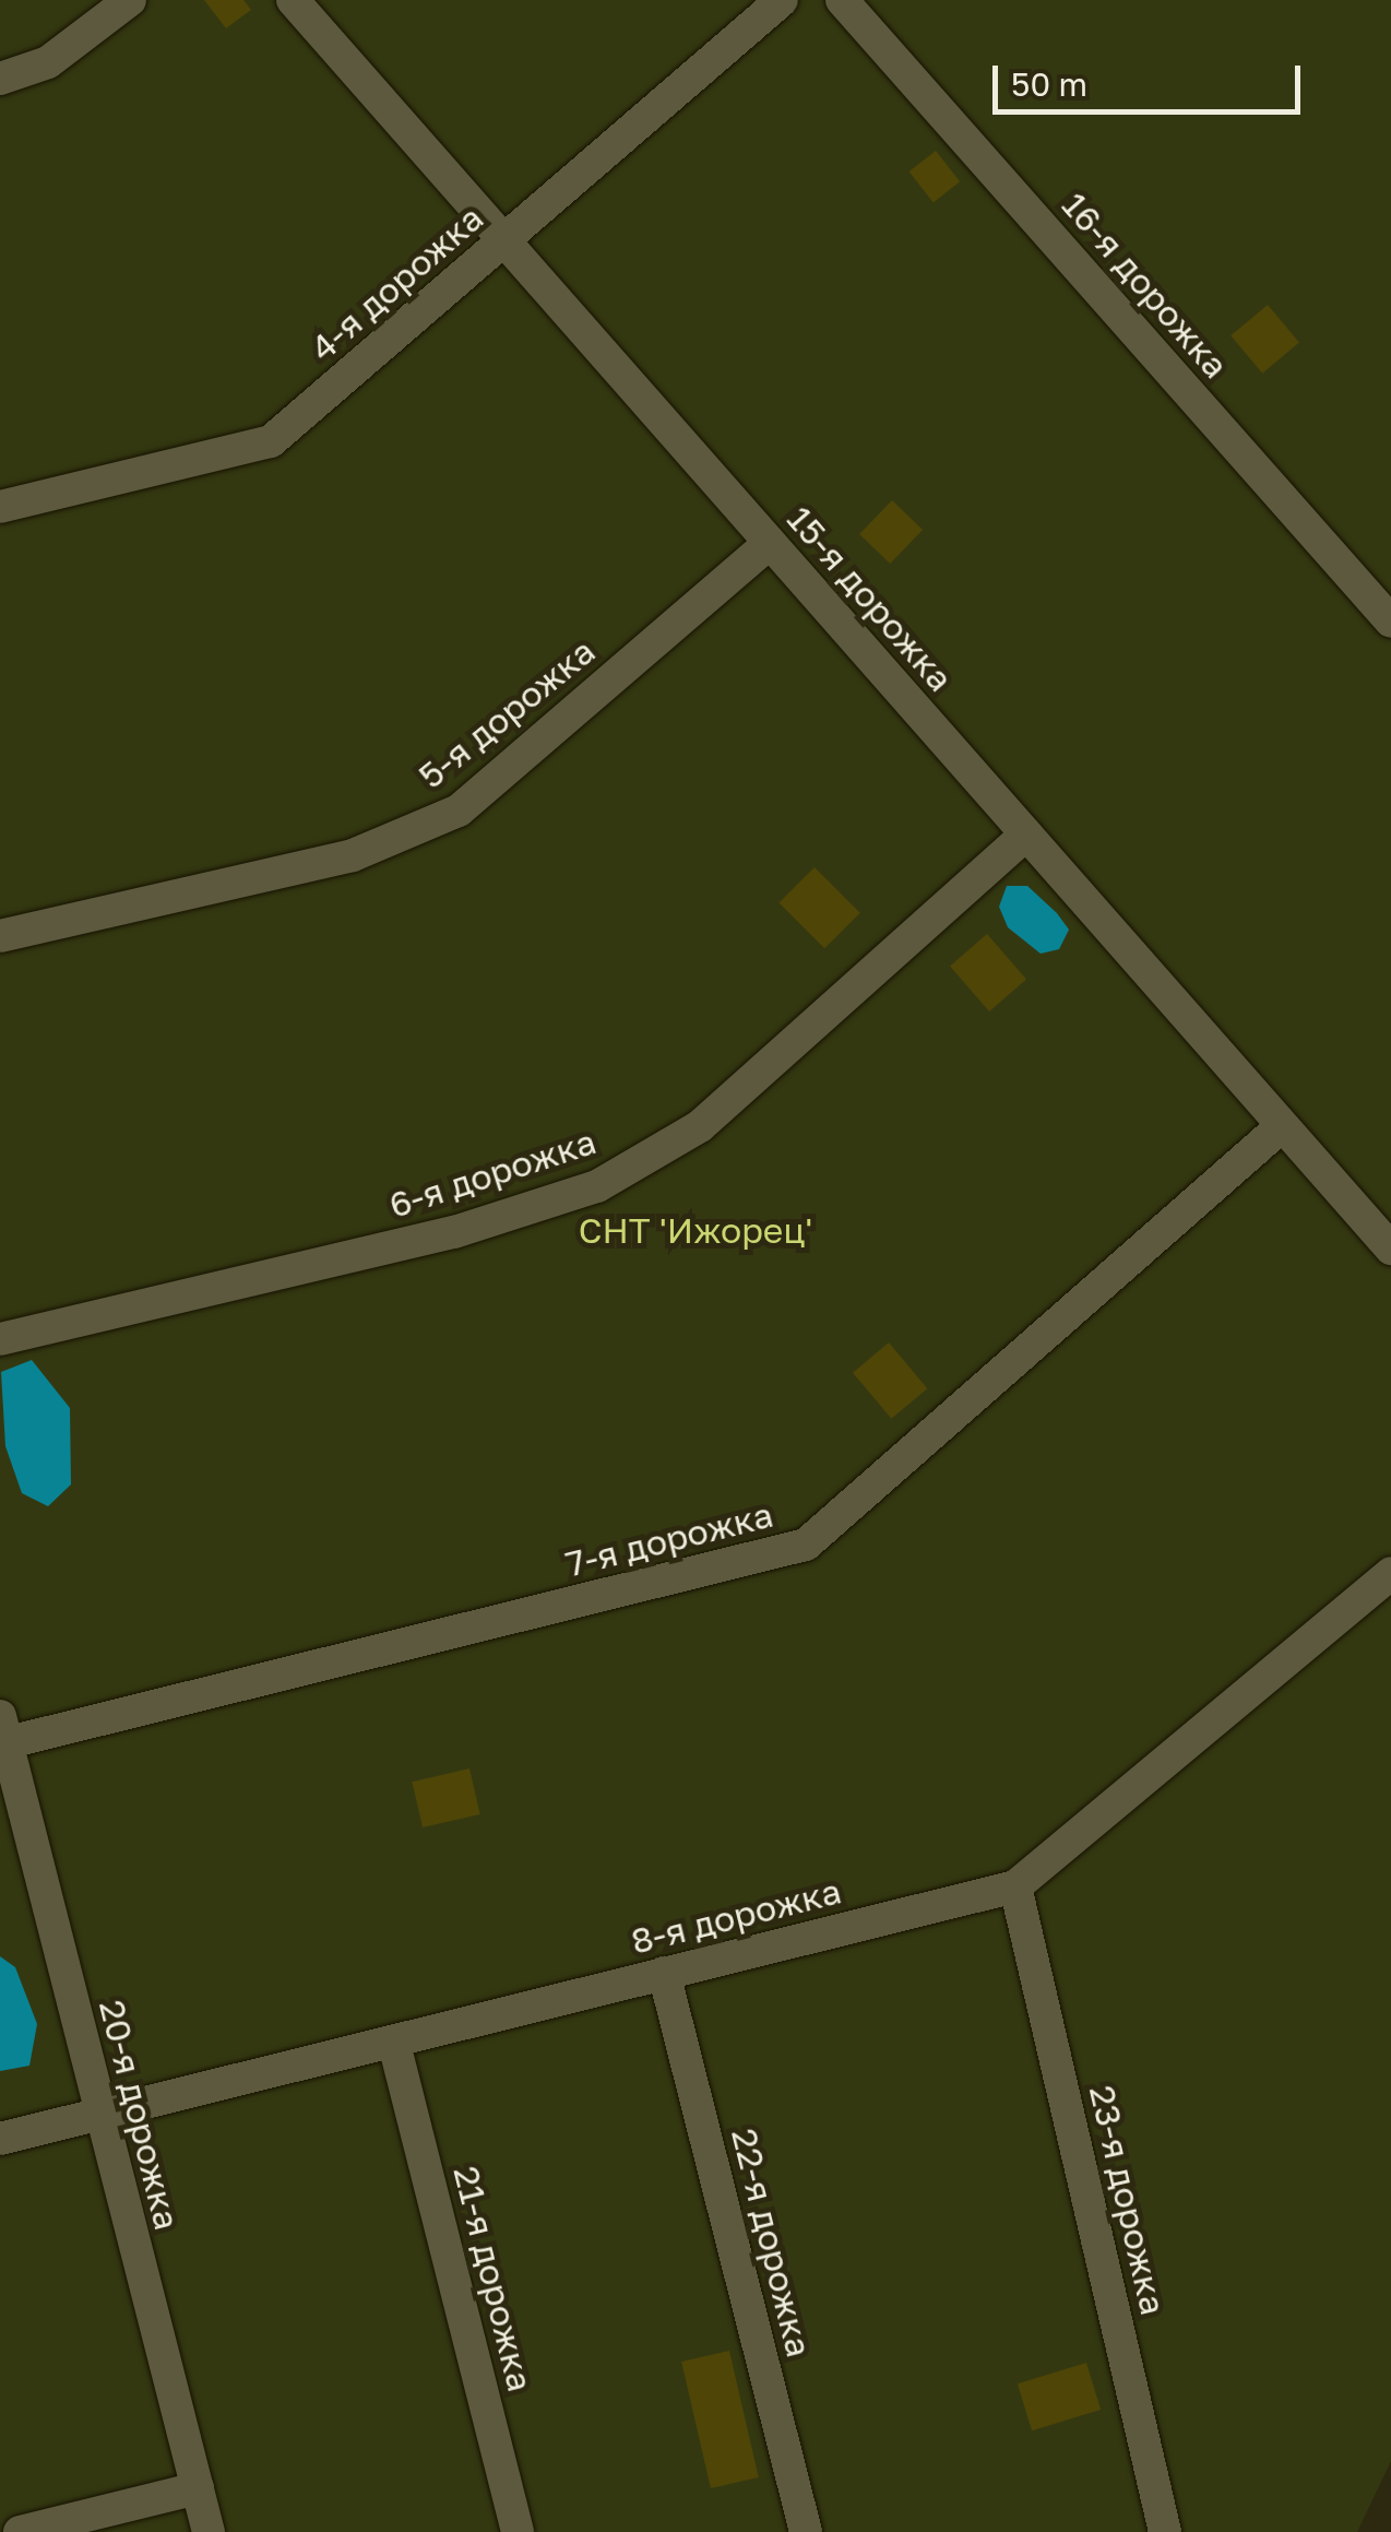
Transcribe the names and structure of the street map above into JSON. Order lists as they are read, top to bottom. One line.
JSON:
{"streets":{"street":["4-я дорожка","16-я дорожка","15-я дорожка","5-я дорожка","6-я дорожка","7-я дорожка","8-я дорожка","20-я дорожка","23-я дорожка","22-я дорожка","21-я дорожка"]},"crossings":[["4-я дорожка","15-я дорожка"],["15-я дорожка","5-я дорожка"],["15-я дорожка","6-я дорожка"],["15-я дорожка","7-я дорожка"],["7-я дорожка","20-я дорожка"],["8-я дорожка","20-я дорожка"],["8-я дорожка","23-я дорожка"],["8-я дорожка","22-я дорожка"],["8-я дорожка","21-я дорожка"]],"parks":["СНТ 'Ижорец'"],"scale_bar":"50 m"}
